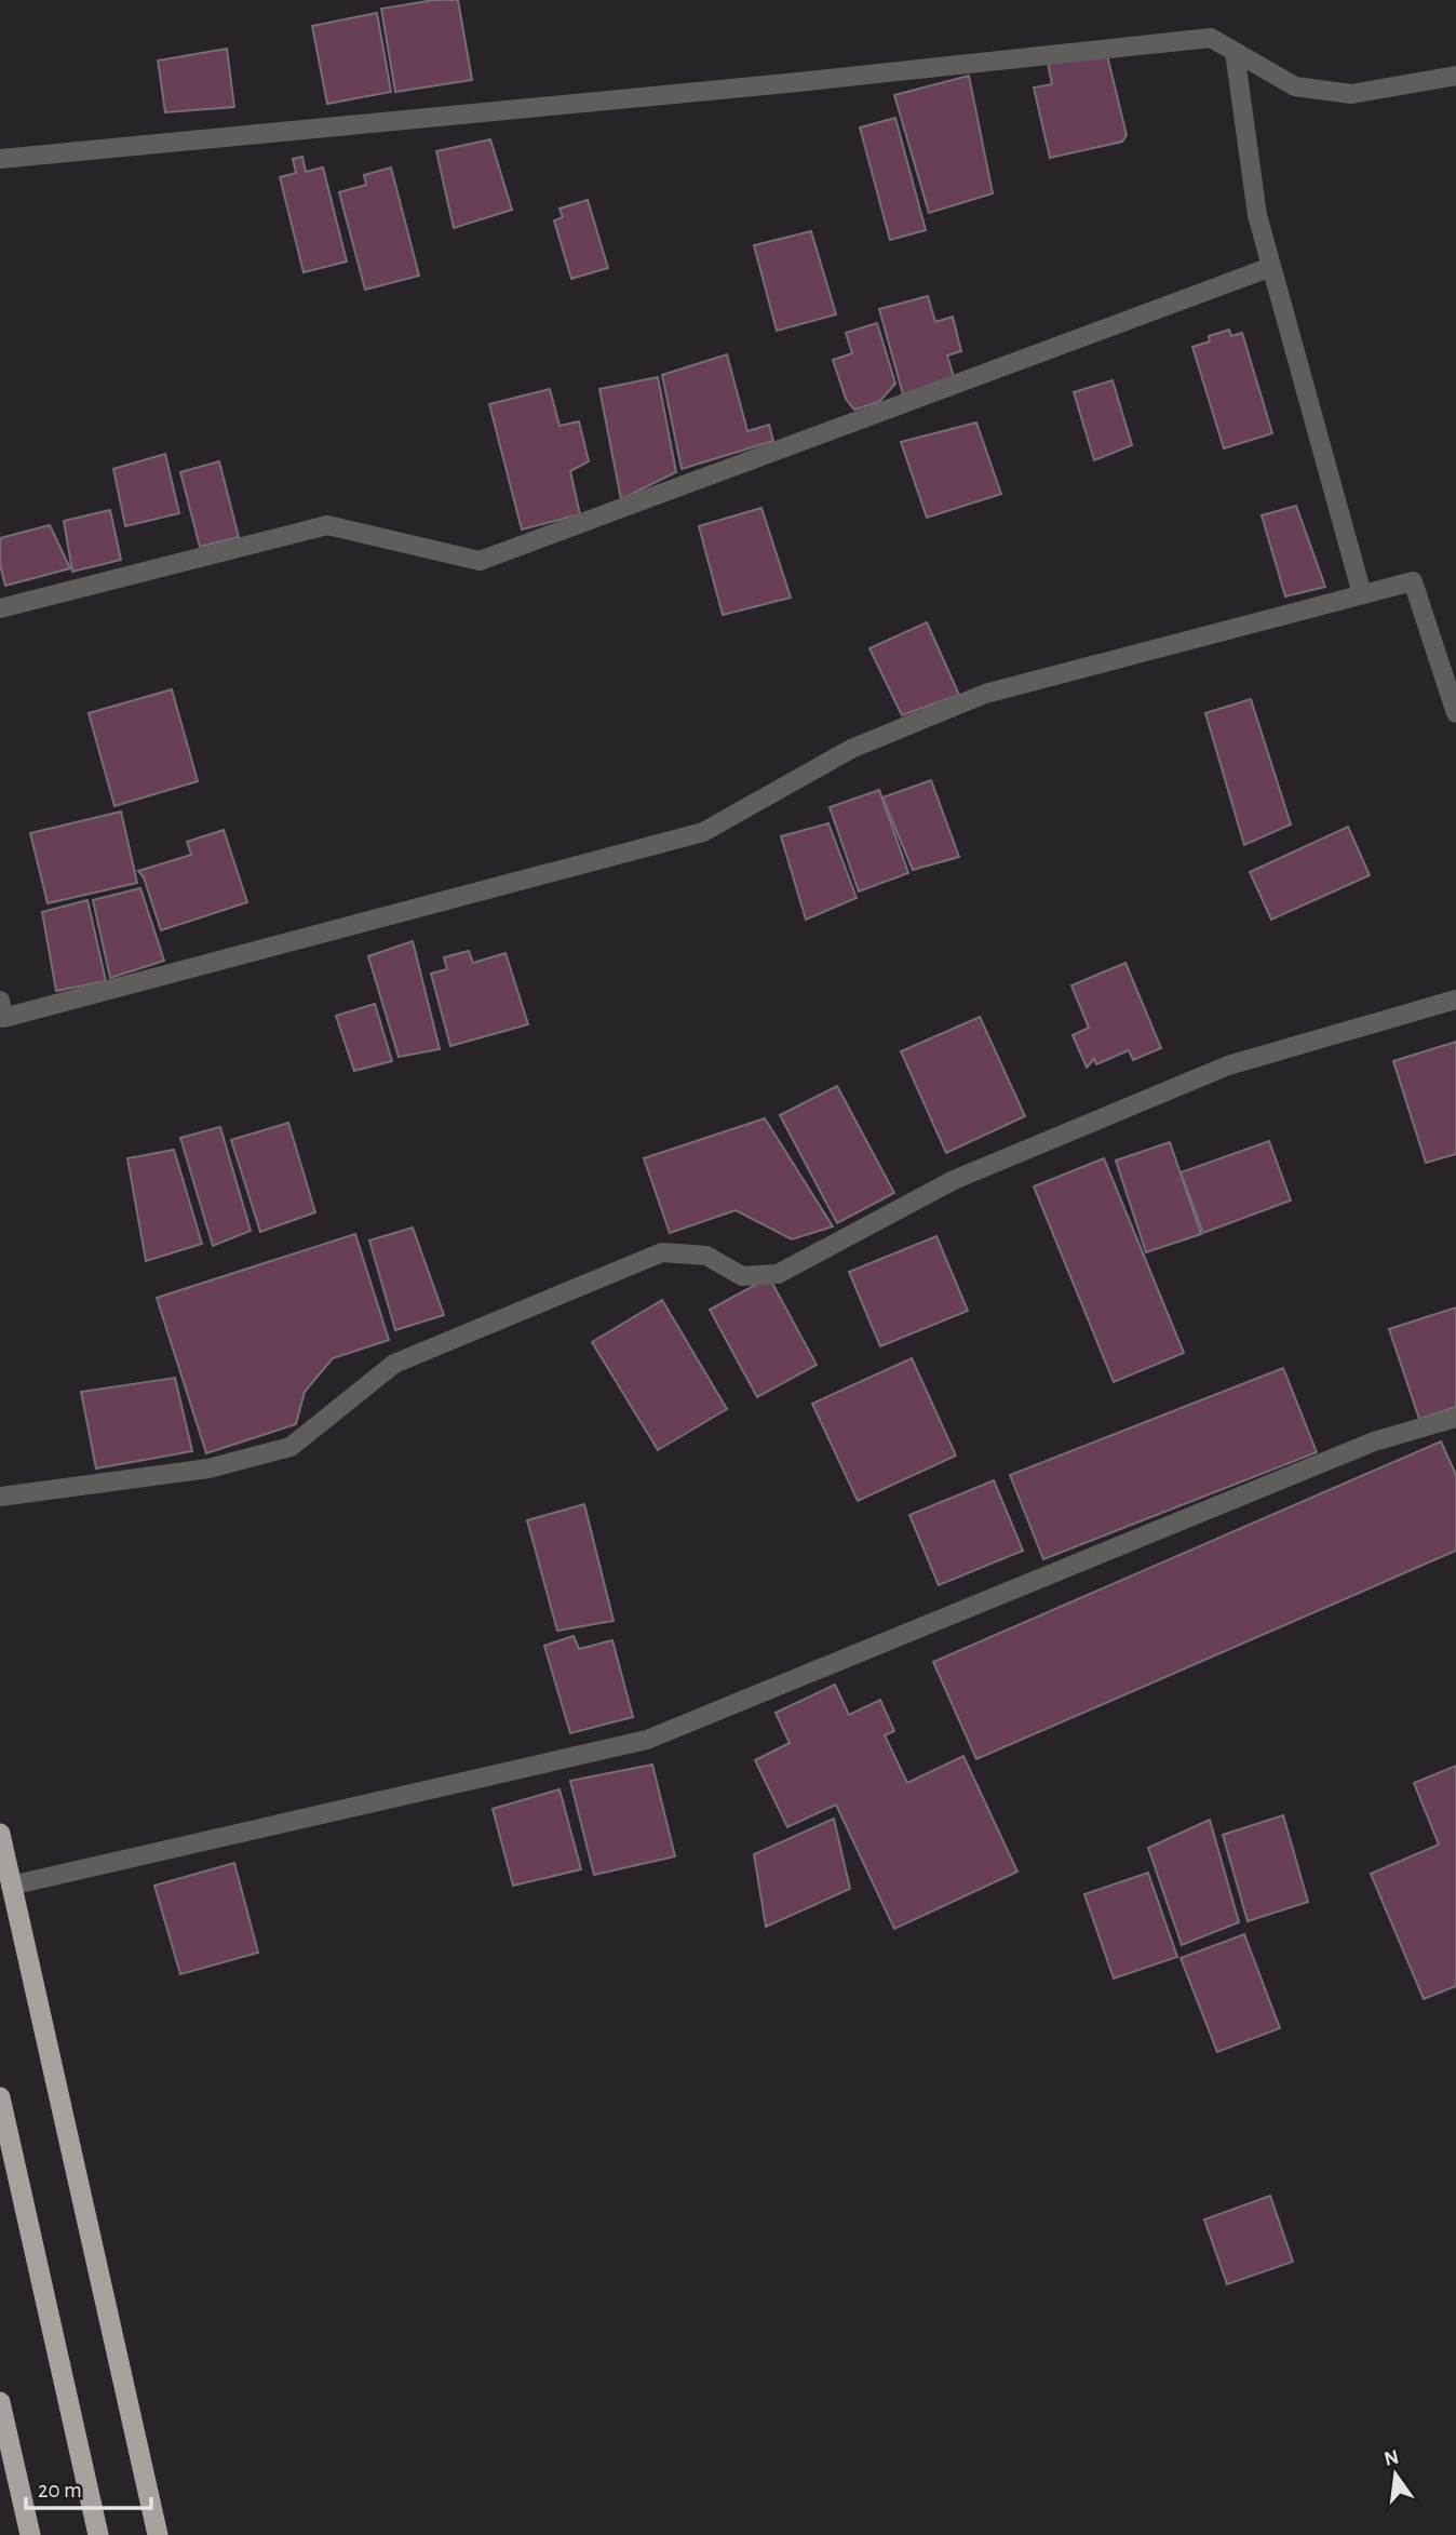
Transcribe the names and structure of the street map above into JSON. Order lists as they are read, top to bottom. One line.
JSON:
{"scale_bar":"20 m","north":"top"}
